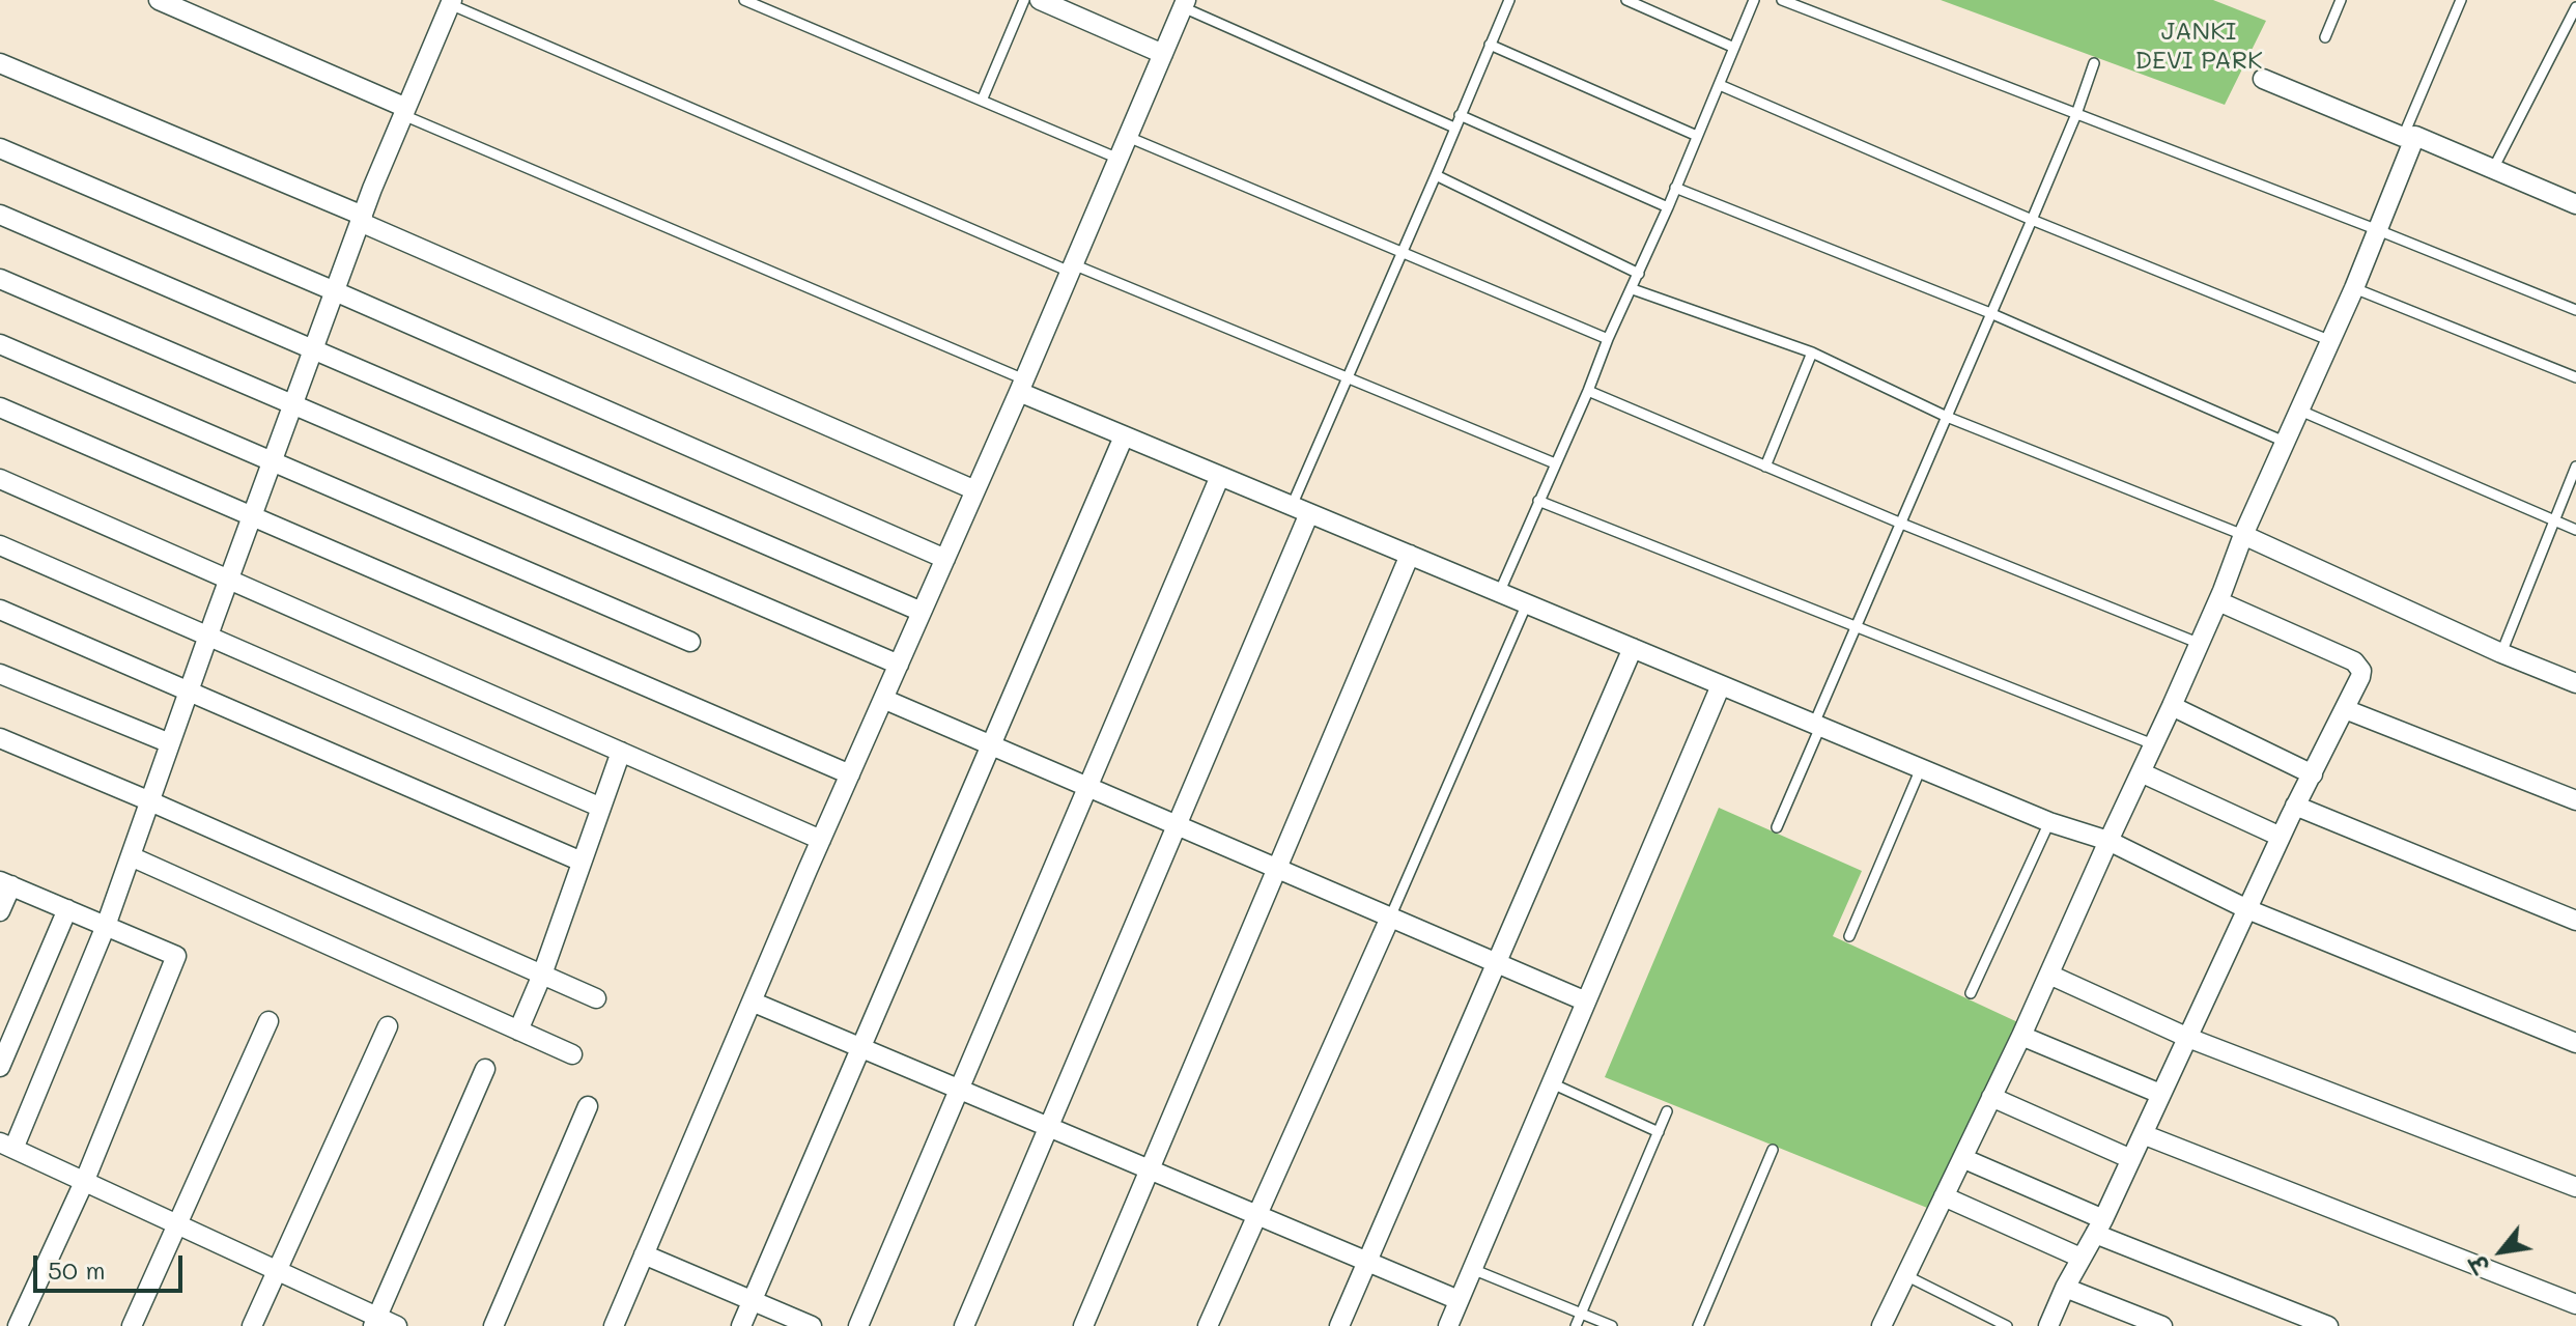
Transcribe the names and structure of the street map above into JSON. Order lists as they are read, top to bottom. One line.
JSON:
{"parks":["JANKI DEVI PARK"],"scale_bar":"50 m","north":"bottom left"}
